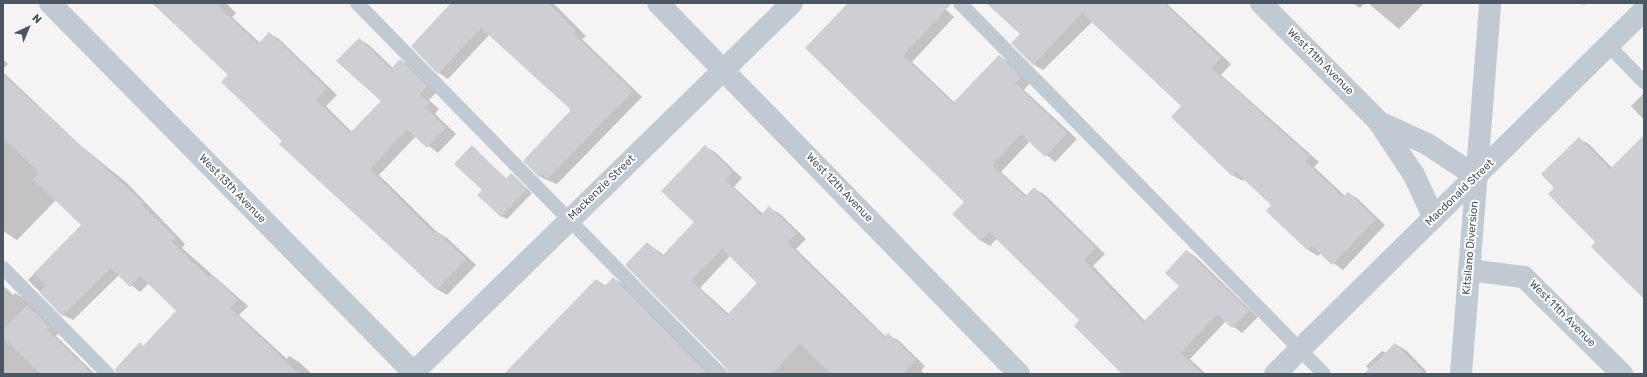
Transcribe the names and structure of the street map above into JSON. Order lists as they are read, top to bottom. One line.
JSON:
{"streets":{"street":["West 11th Avenue","Mackenzie Street","West 12th Avenue","West 13th Avenue","Macdonald Street","Kitsilano Diversion"]},"crossings":[["West 11th Avenue","Macdonald Street"],["West 11th Avenue","Kitsilano Diversion"],["Mackenzie Street","West 12th Avenue"],["Mackenzie Street","West 13th Avenue"],["Macdonald Street","Kitsilano Diversion"]],"north":"top right"}
